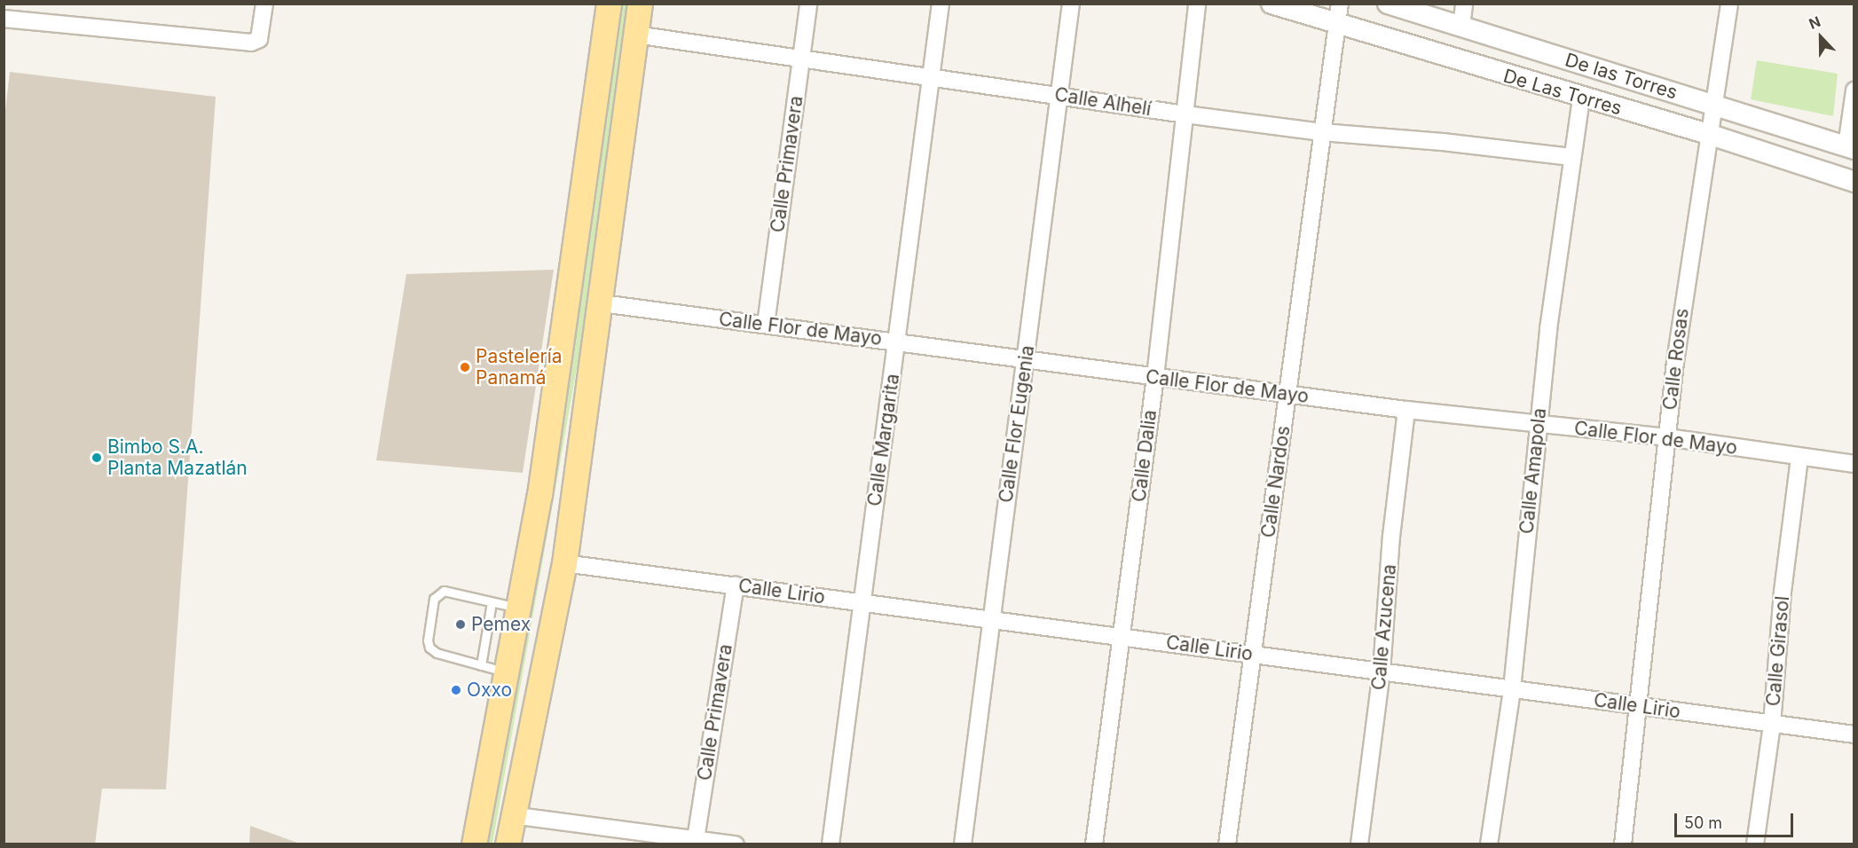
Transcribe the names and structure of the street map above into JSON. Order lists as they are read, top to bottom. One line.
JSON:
{"streets":{"street":["De las Torres","De Las Torres","Calle Alhelí","Calle Primavera","Calle Flor de Mayo","Calle Rosas","Calle Flor Eugenia","Calle Margarita","Calle Dalia","Calle Amapola","Calle Nardos","Calle Lirio","Calle Azucena","Calle Girasol"]},"crossings":[["De las Torres","Calle Rosas"],["De Las Torres","Calle Rosas"],["De Las Torres","Calle Amapola"],["De Las Torres","Calle Nardos"],["Calle Alhelí","Calle Primavera"],["Calle Alhelí","Calle Flor Eugenia"],["Calle Alhelí","Calle Margarita"],["Calle Alhelí","Calle Dalia"],["Calle Alhelí","Calle Amapola"],["Calle Alhelí","Calle Nardos"],["Calle Primavera","Calle Flor de Mayo"],["Calle Primavera","Calle Lirio"],["Calle Flor de Mayo","Calle Rosas"],["Calle Flor de Mayo","Calle Flor Eugenia"],["Calle Flor de Mayo","Calle Margarita"],["Calle Flor de Mayo","Calle Dalia"],["Calle Flor de Mayo","Calle Amapola"],["Calle Flor de Mayo","Calle Nardos"],["Calle Flor de Mayo","Calle Azucena"],["Calle Flor de Mayo","Calle Girasol"],["Calle Rosas","Calle Lirio"],["Calle Flor Eugenia","Calle Lirio"],["Calle Margarita","Calle Lirio"],["Calle Dalia","Calle Lirio"],["Calle Amapola","Calle Lirio"],["Calle Nardos","Calle Lirio"],["Calle Lirio","Calle Azucena"],["Calle Lirio","Calle Girasol"]],"places":["Pastelería Panamá","Bimbo S.A. Planta Mazatlán","Pemex","Oxxo"],"scale_bar":"50 m","north":"top"}
